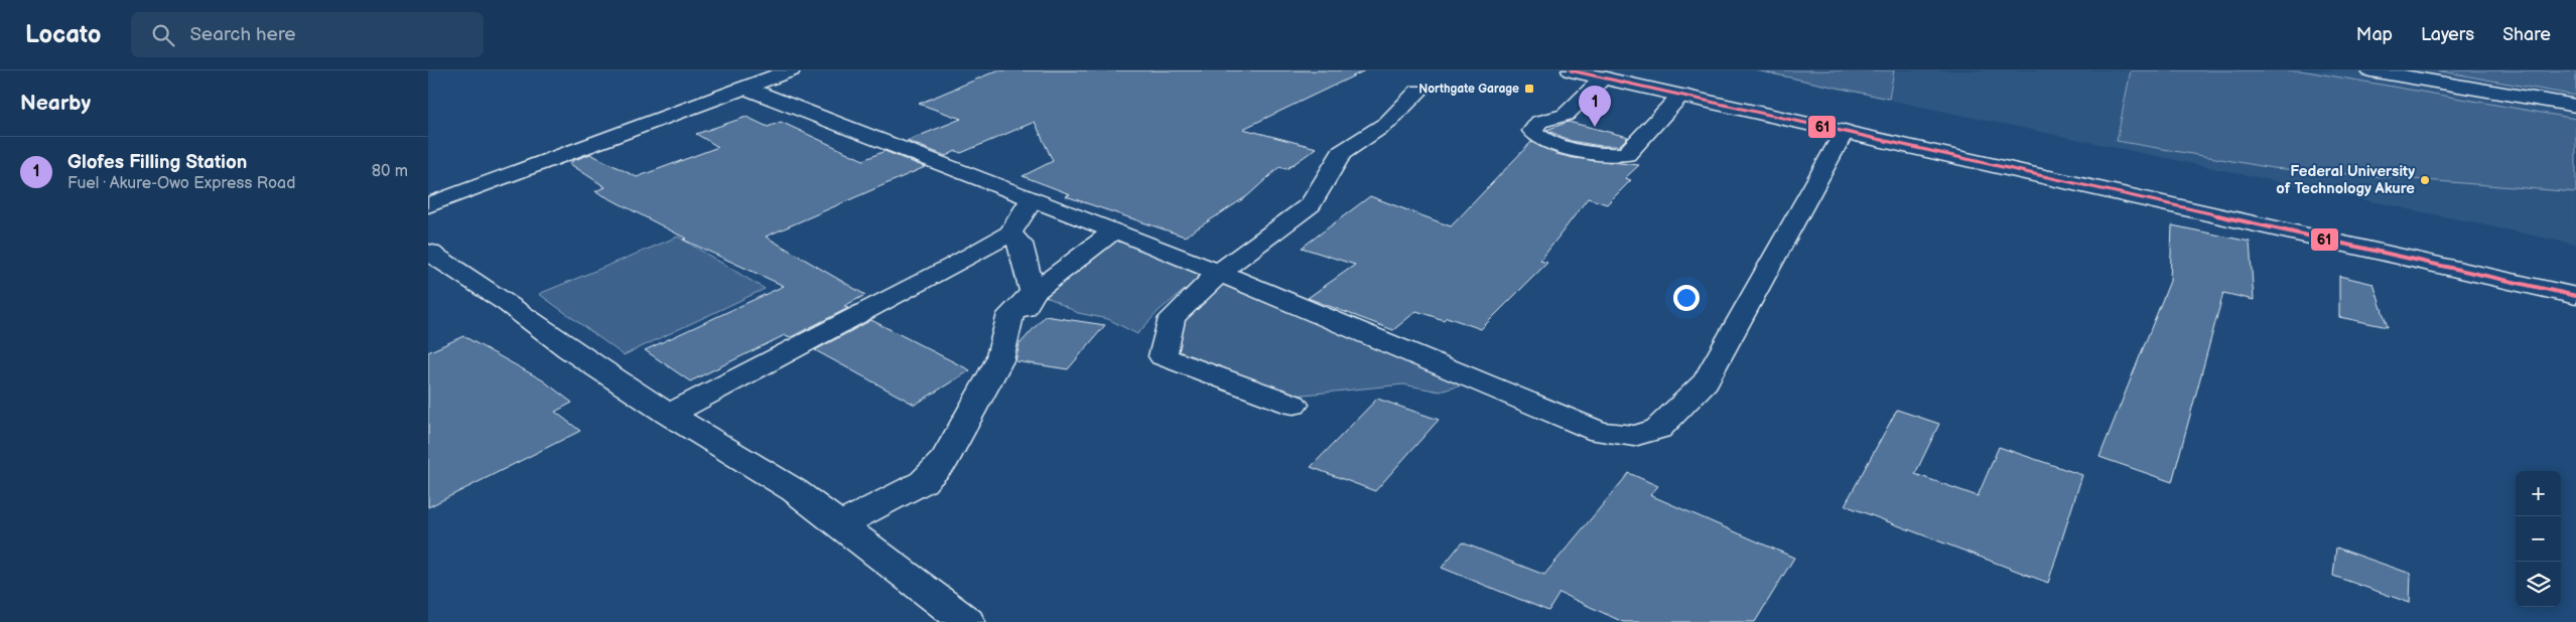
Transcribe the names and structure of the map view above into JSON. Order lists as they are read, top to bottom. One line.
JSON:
{"places":{"transit":["Northgate Garage"],"other":["Federal University of Technology Akure"]},"lines":["transit line 61"],"page":{"header":"Locato","search":"Search here","nav":["Map","Layers","Share"],"heading":"Nearby","pins":"1","list":[{"mark":"1","name":"Glofes Filling Station","note":"Fuel · Akure-Owo Express Road","value":"80 m"}],"map_buttons":["+","−"]}}
